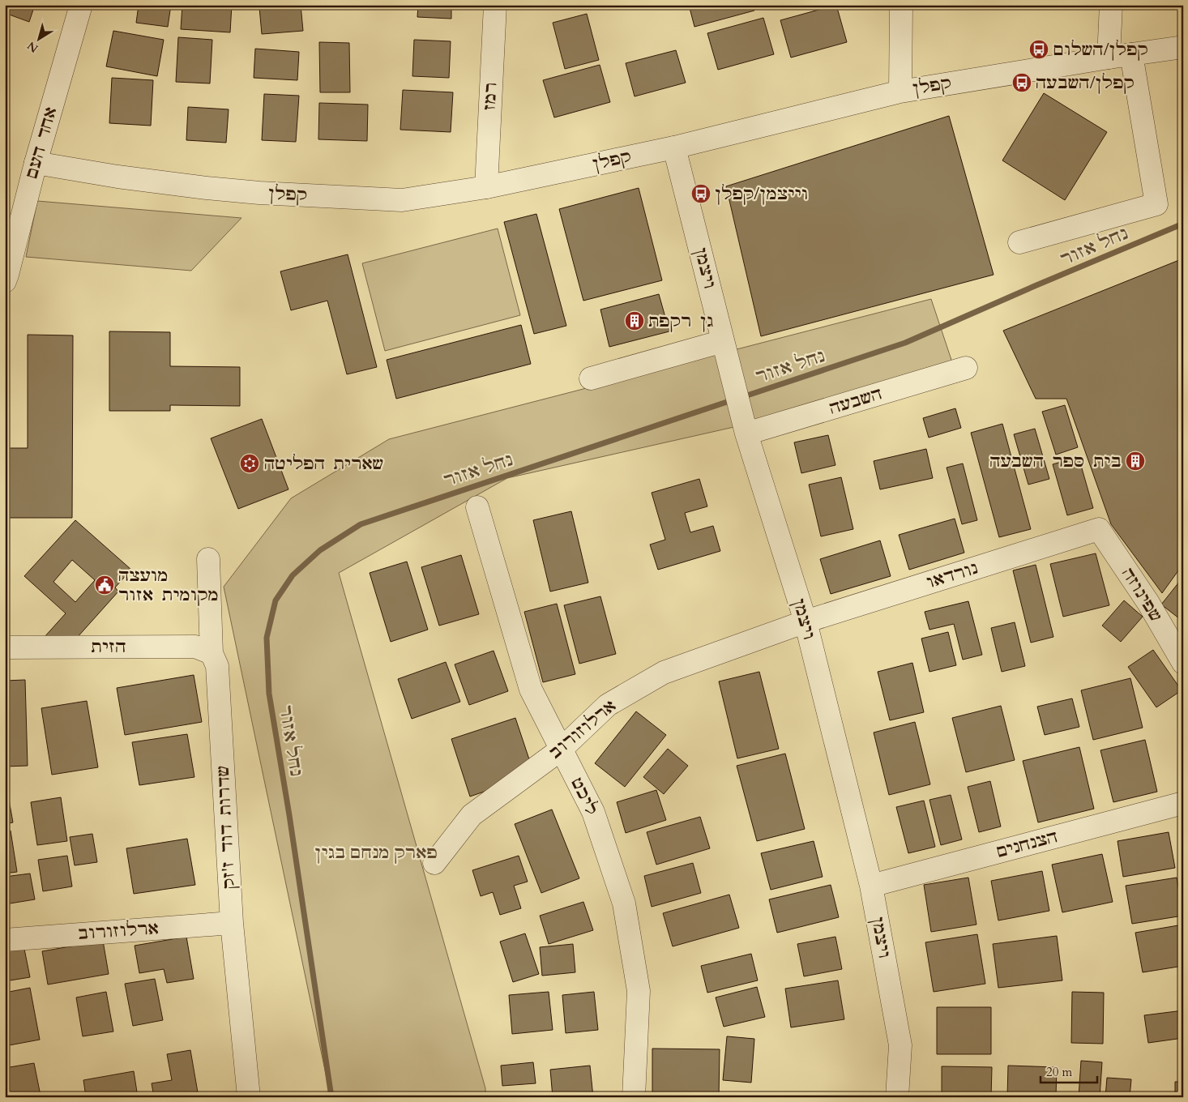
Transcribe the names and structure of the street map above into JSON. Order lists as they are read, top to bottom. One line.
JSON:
{"streets":{"street":["קפלן","רמז","אחד העם","ויצמן","השבעה","נורדאו","שפינוזה","הזית","ארלוזורוב","ליכט","שדרות דוד ז'זק","הצנחנים"]},"crossings":[["קפלן","רמז"],["קפלן","אחד העם"],["קפלן","ויצמן"],["ויצמן","השבעה"],["ויצמן","נורדאו"],["ויצמן","ארלוזורוב"],["ויצמן","הצנחנים"],["נורדאו","שפינוזה"],["נורדאו","ארלוזורוב"],["הזית","שדרות דוד ז'זק"],["ארלוזורוב","ליכט"],["ארלוזורוב","שדרות דוד ז'זק"]],"water":["נחל אזור"],"parks":["פארק מנחם בגין"],"places":{"bus stop":["קפלן/השלום","קפלן/השבעה","וייצמן/קפלן"],"building":["גן רקפת","בית ספר השבעה"],"synagogue":["שארית הפליטה"],"public building":["מועצה מקומית אזור"]},"scale_bar":"20 m","north":"bottom left"}
